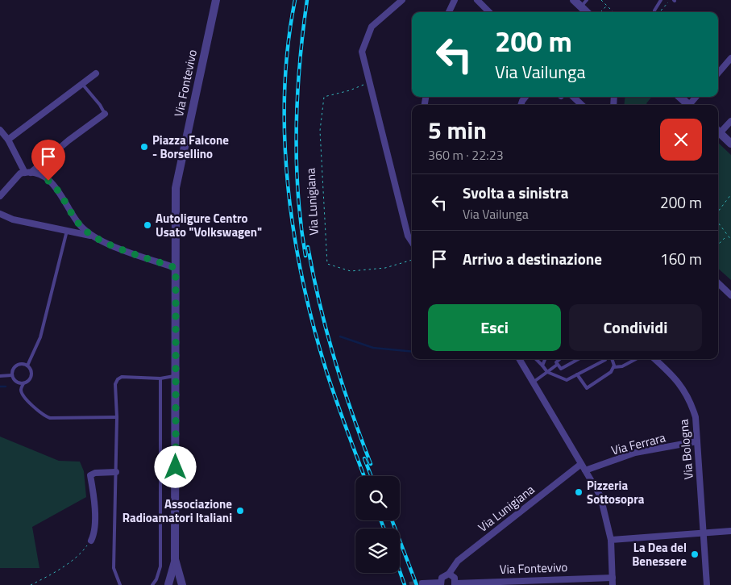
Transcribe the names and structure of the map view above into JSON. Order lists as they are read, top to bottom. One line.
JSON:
{"streets":{"street":["Via Fontevivo","Via Lunigiana","Via Ferrara","Via Bologna"]},"crossings":[["Via Fontevivo","Via Lunigiana"],["Via Ferrara","Via Bologna"]],"places":["Piazza Falcone - Borsellino","Autoligure Centro Usato \"Volkswagen\"","Pizzeria Sottosopra","Associazione Radioamatori Italiani","La Dea del Benessere"],"page":{"turn":["200 m","Via Vailunga"],"heading":["5 min","360 m · 22:23"],"list":[{"name":"Svolta a sinistra","note":"Via Vailunga","value":"200 m"},{"name":"Arrivo a destinazione","value":"160 m"}],"buttons":["Esci","Condividi"]}}
